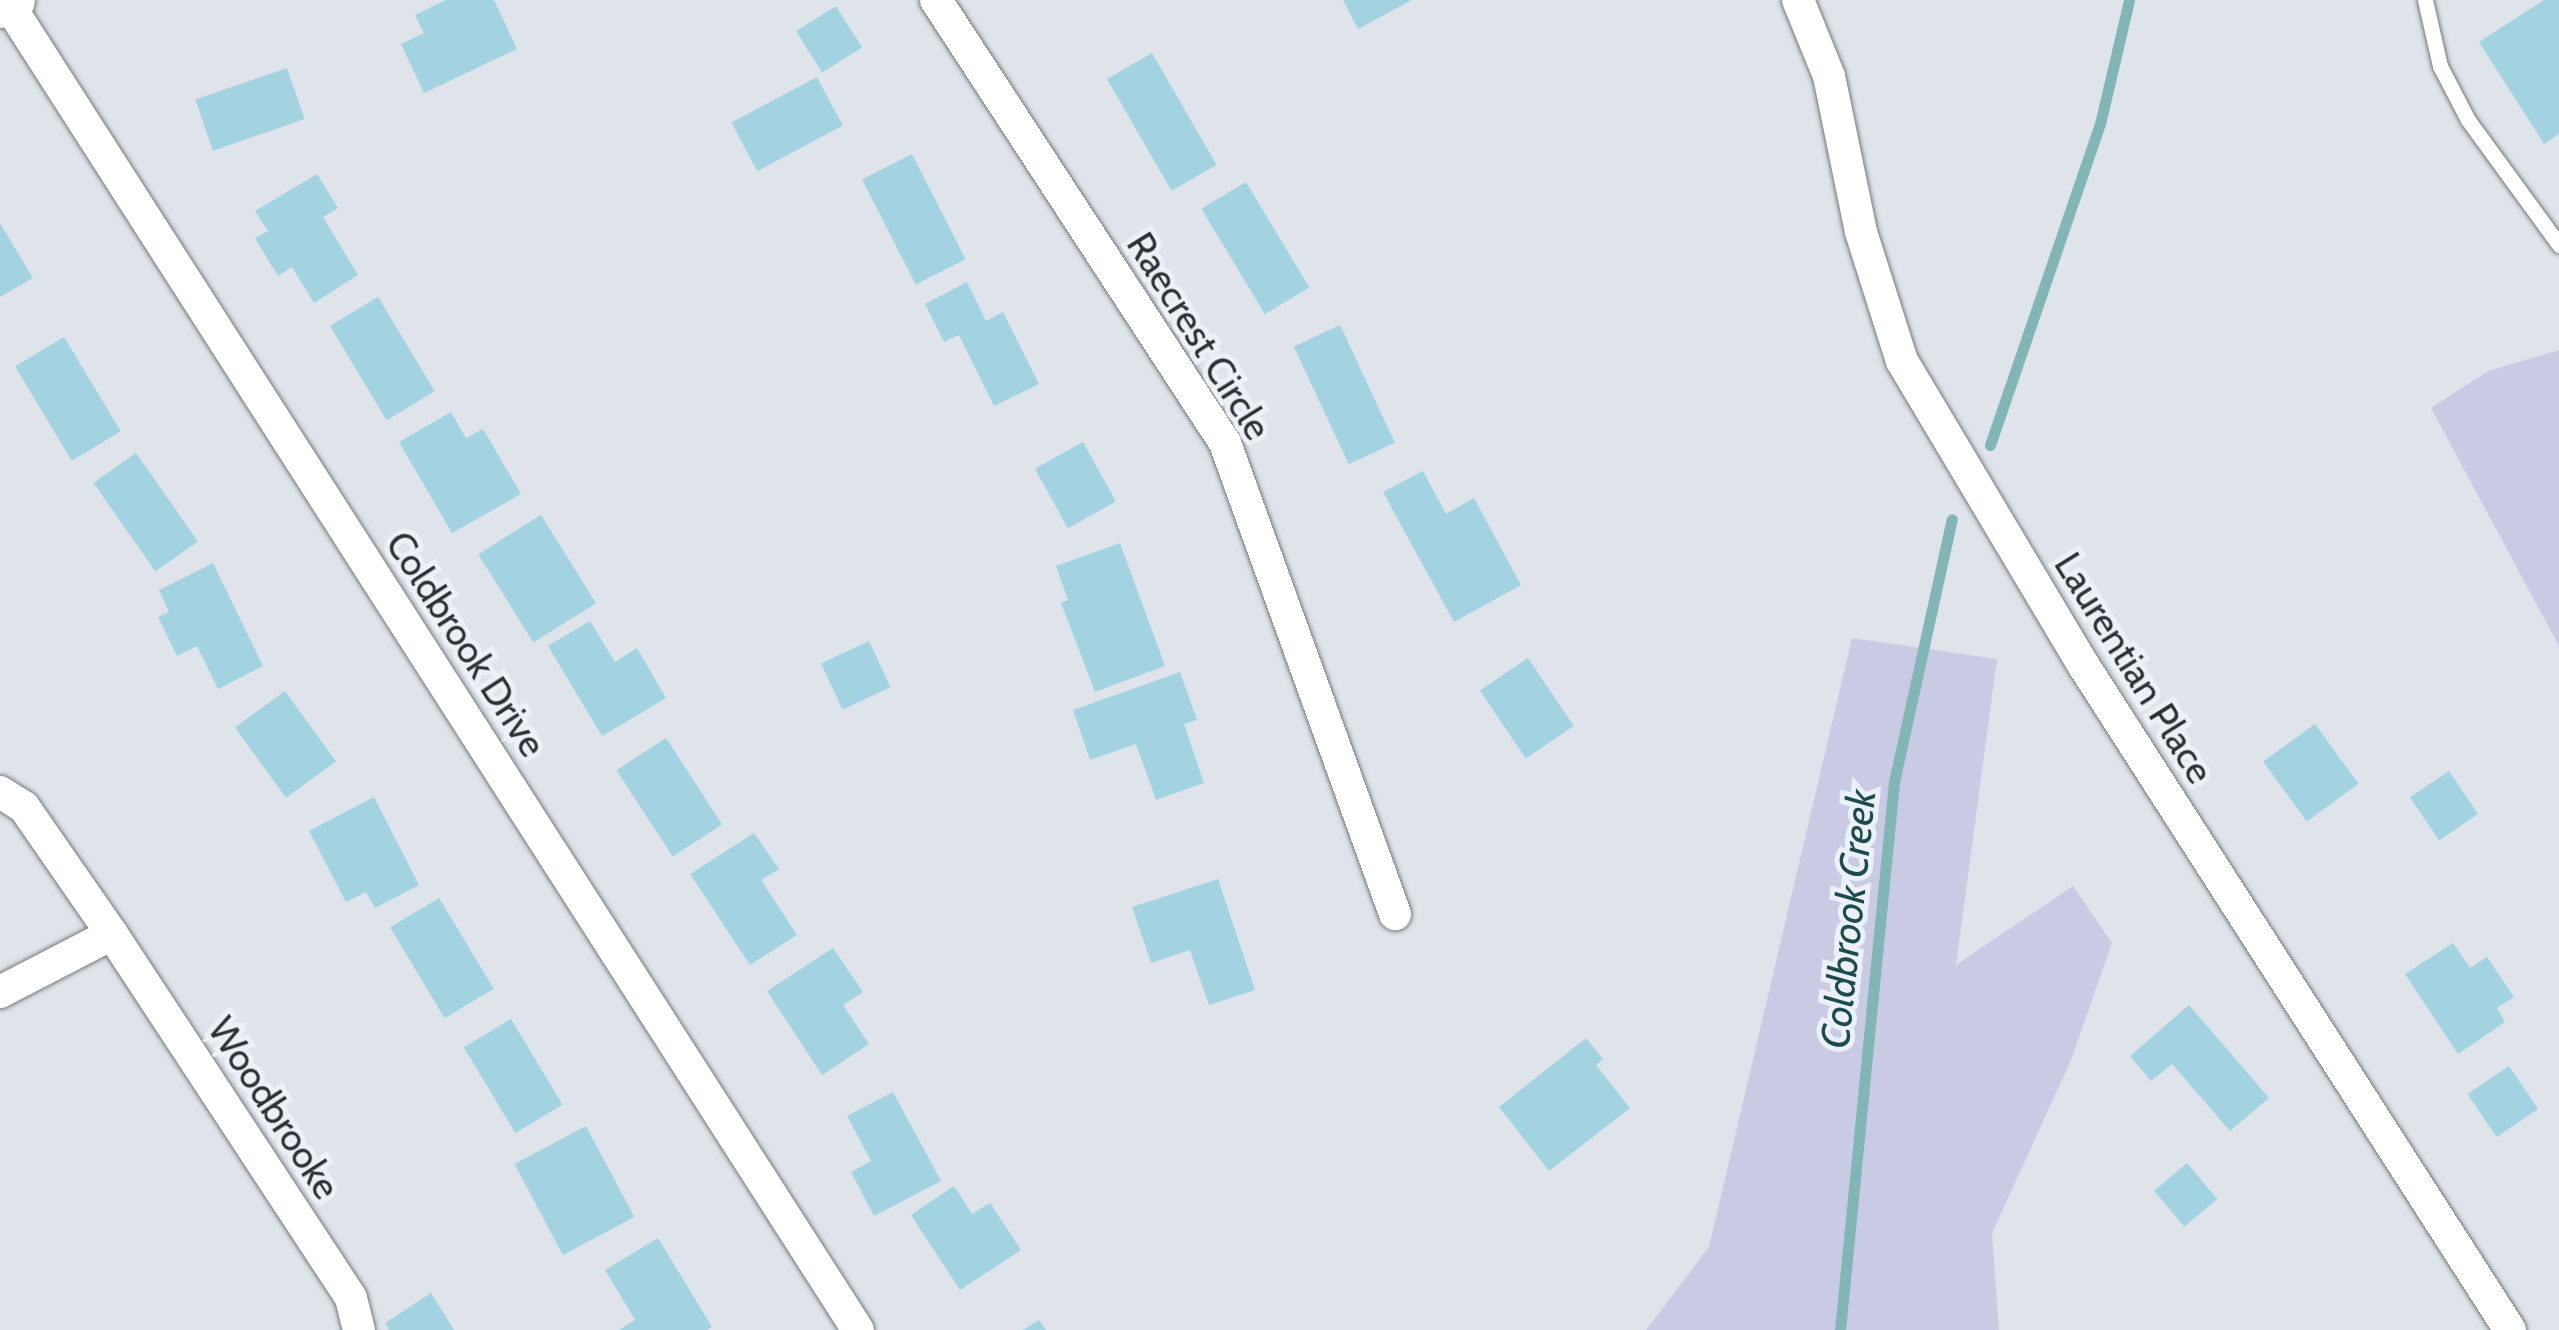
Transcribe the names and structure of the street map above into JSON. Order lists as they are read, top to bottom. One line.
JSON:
{"streets":{"street":["Raecrest Circle","Coldbrook Drive","Laurentian Place","Woodbrooke"]},"water":["Coldbrook Creek"]}
